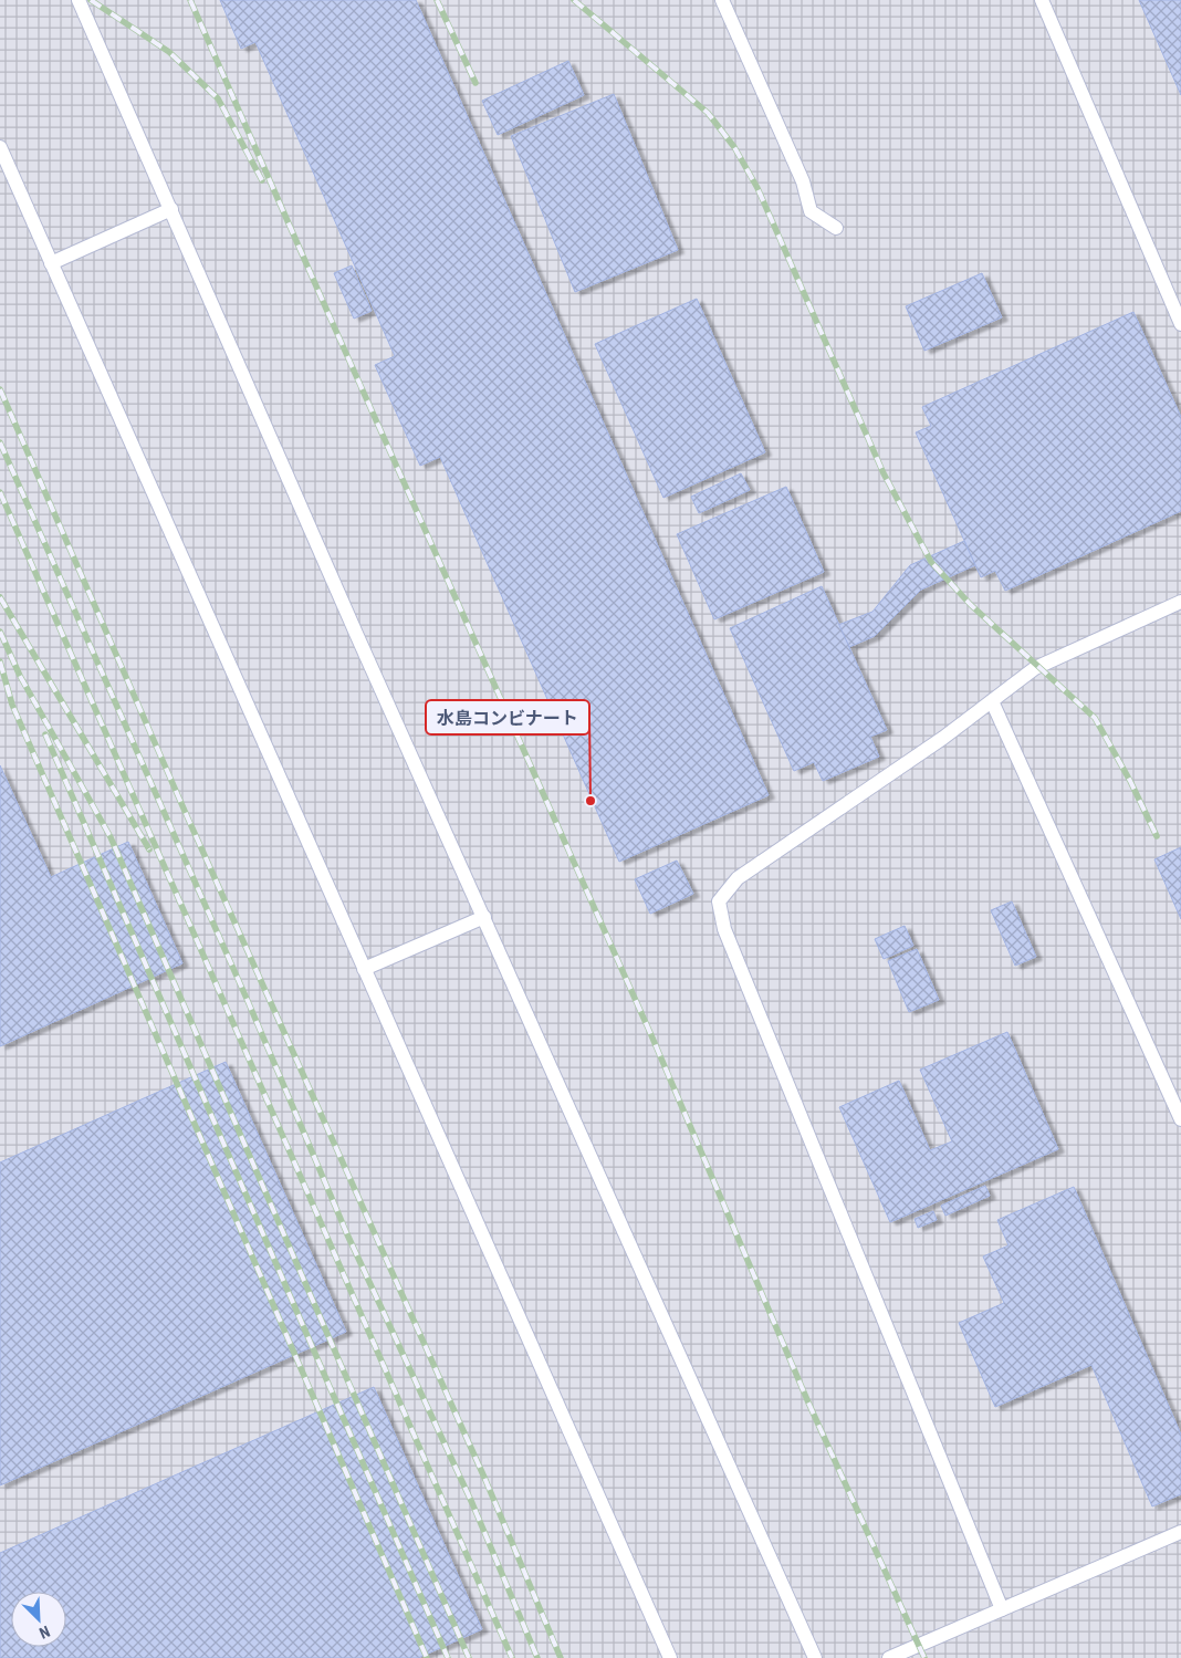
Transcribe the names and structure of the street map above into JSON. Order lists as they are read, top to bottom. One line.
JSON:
{"places":["水島コンビナート"],"north":"bottom right"}
